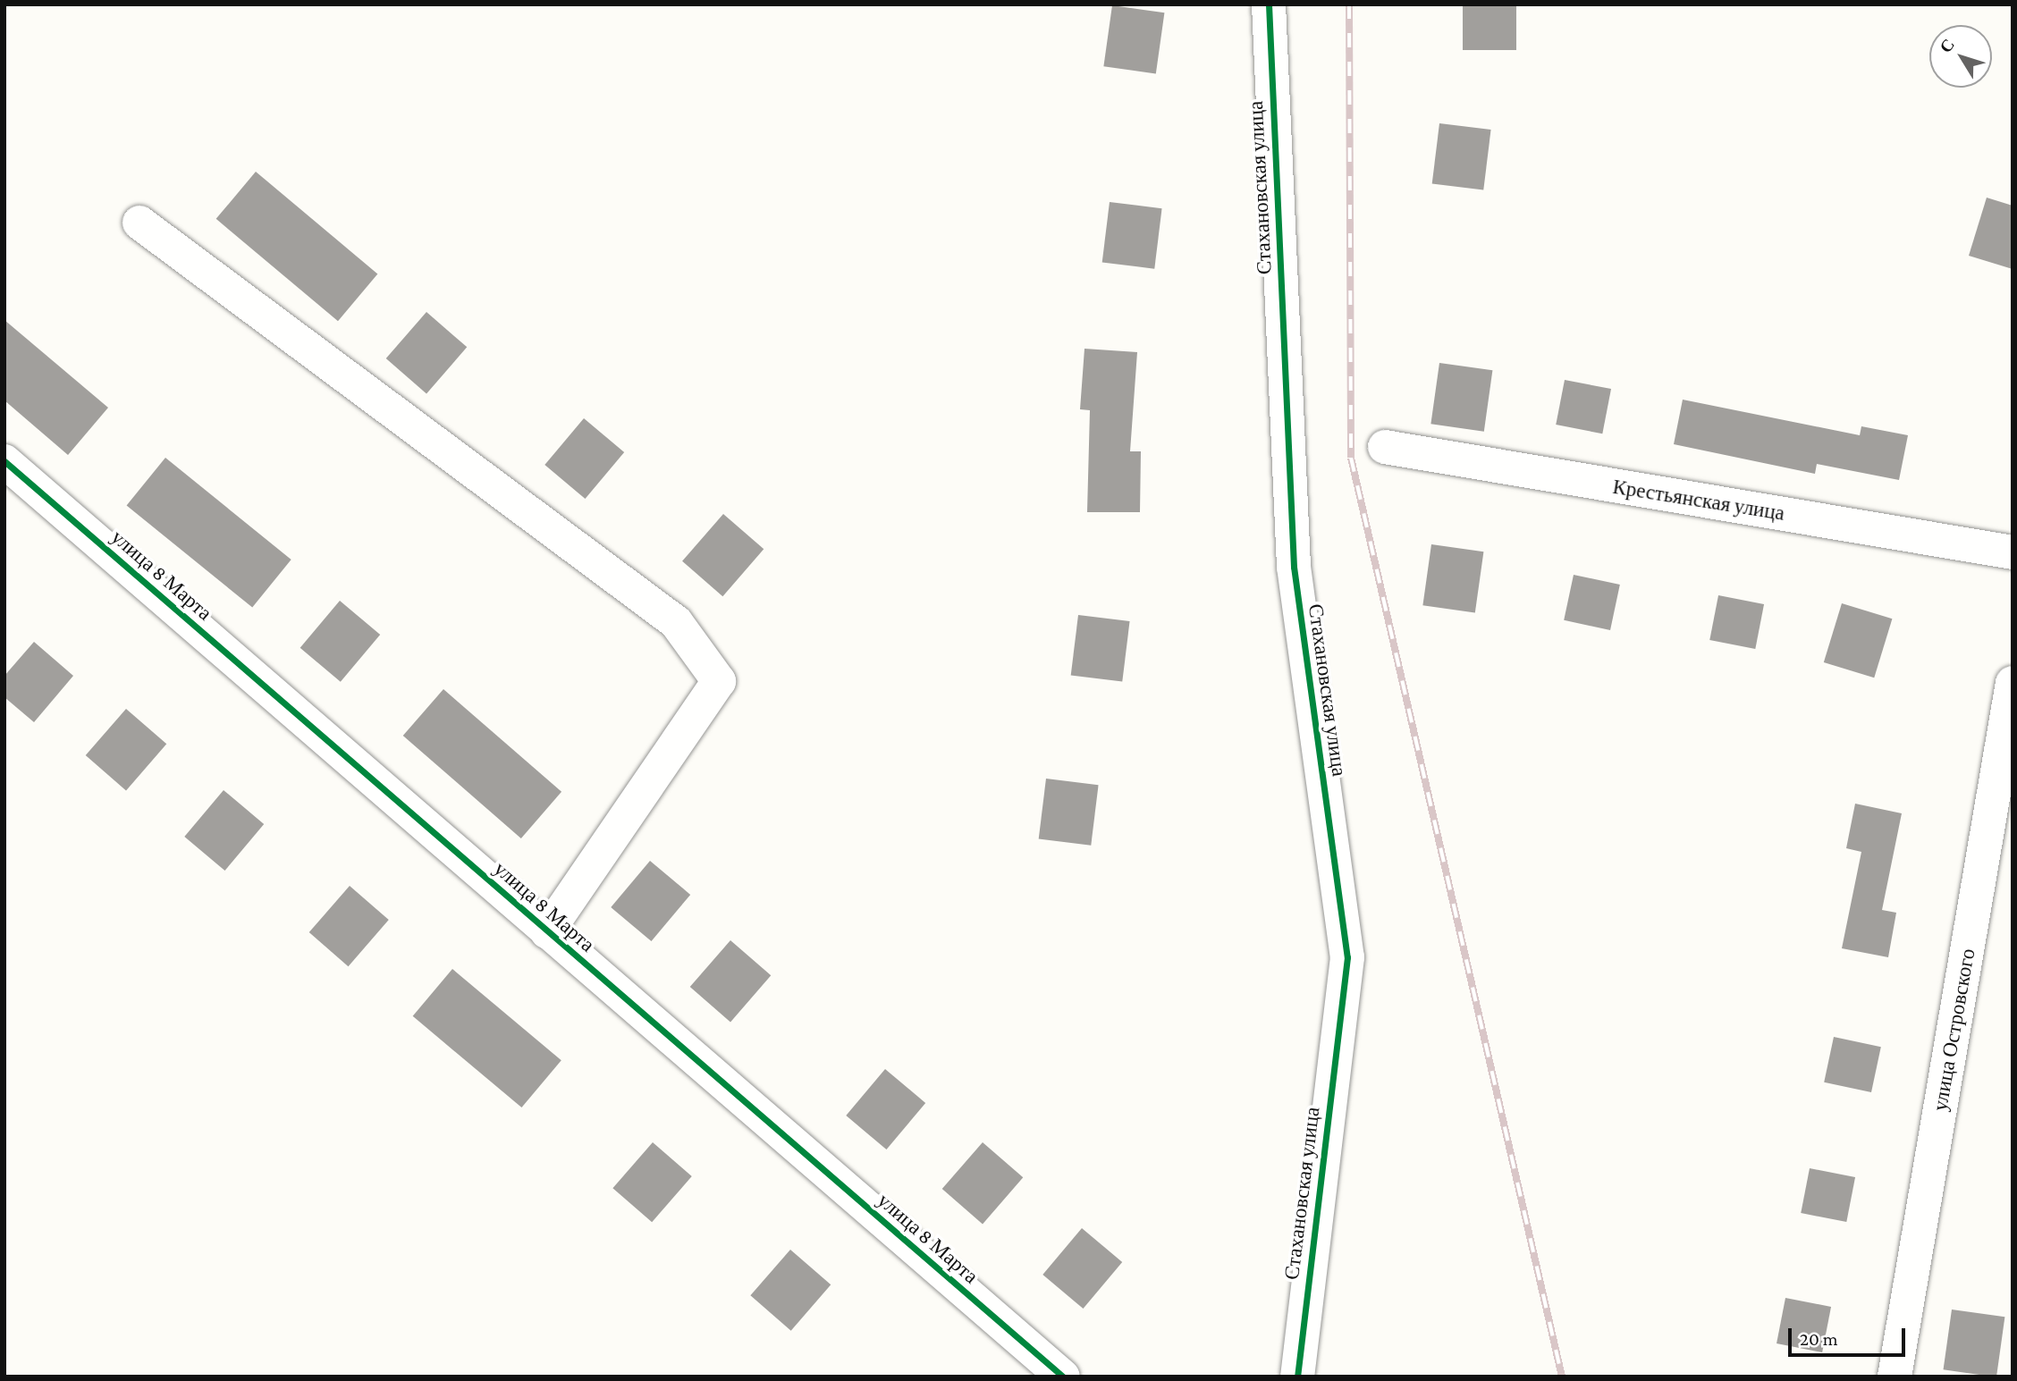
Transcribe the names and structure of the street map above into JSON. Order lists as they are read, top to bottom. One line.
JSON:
{"streets":{"street":["Стахановская улица","Крестьянская улица","улица 8 Марта","улица Островского"]},"scale_bar":"20 m","north":"top left"}
